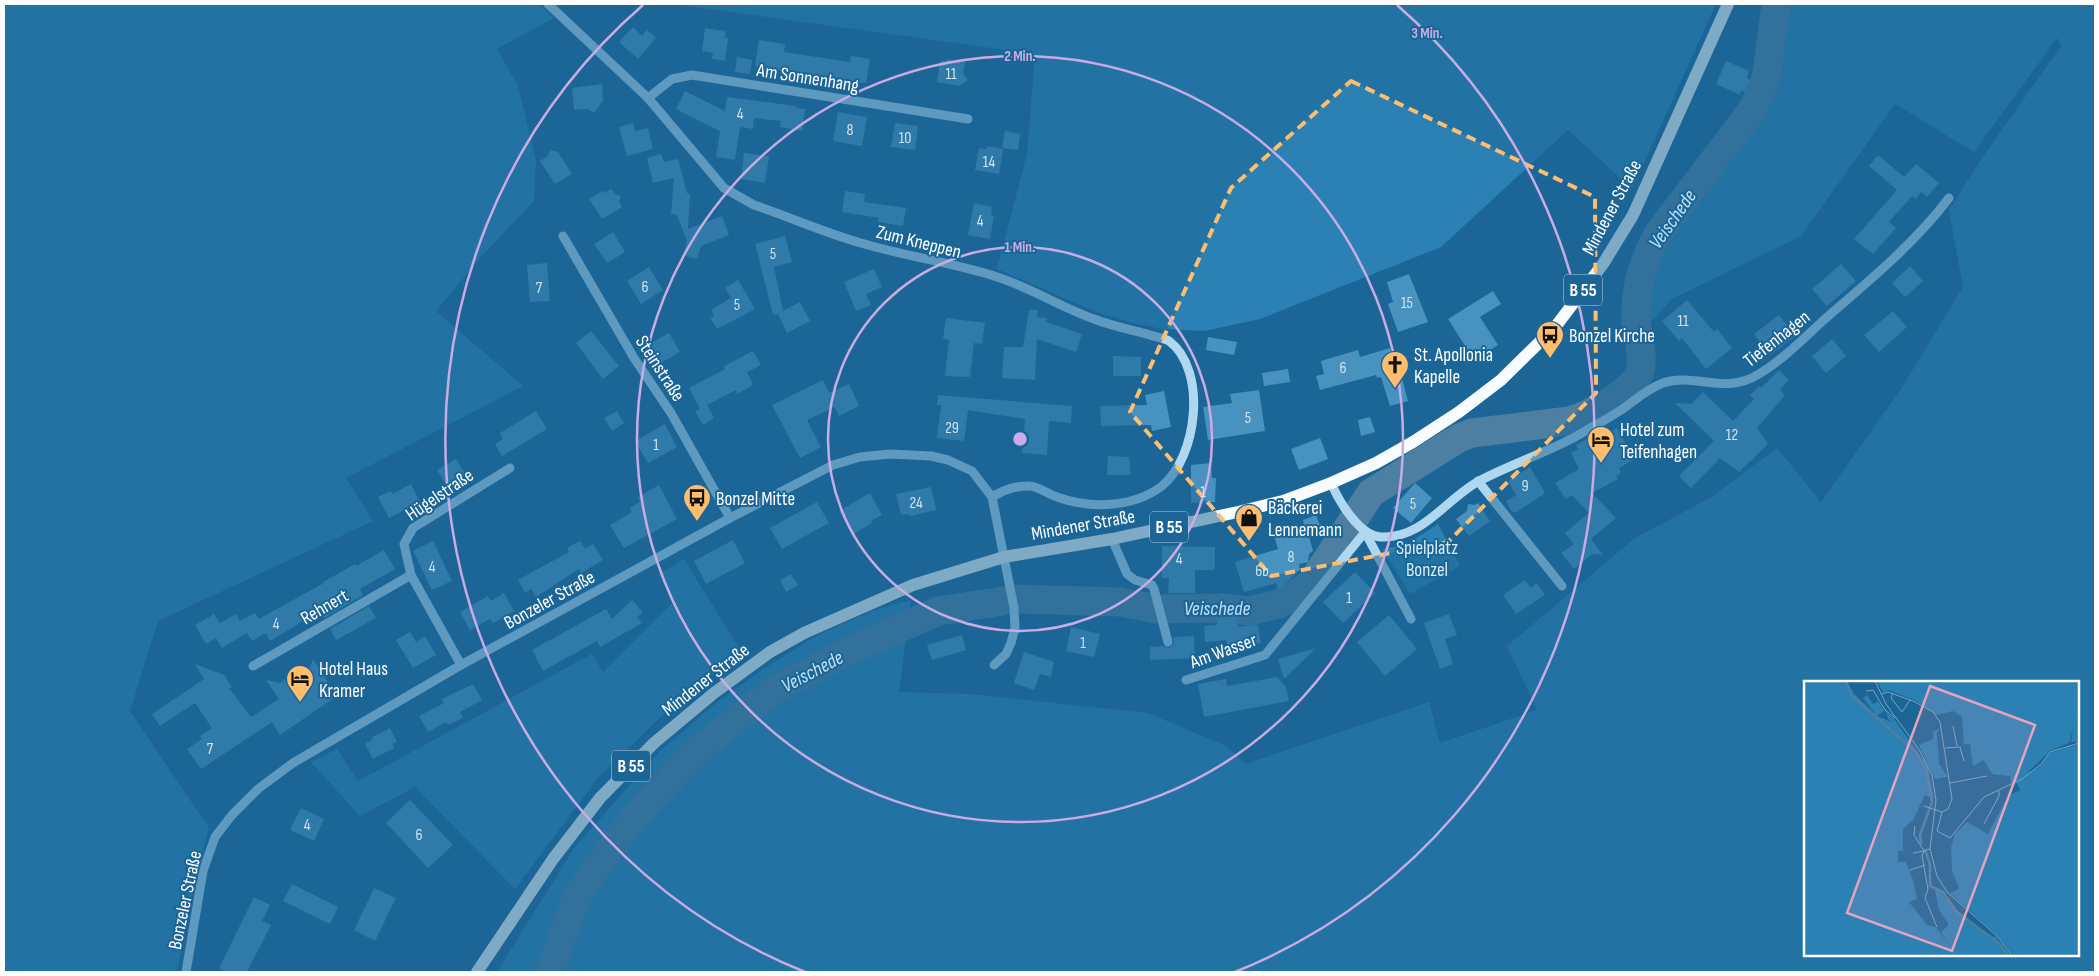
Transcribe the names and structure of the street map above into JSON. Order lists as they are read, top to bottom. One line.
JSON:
{"streets":{"main road":["Mindener Straße","B 55"],"street":["Am Sonnenhang","Zum Kneppen","Tiefenhagen","Steinstraße","Hügelstraße","Bonzeler Straße","Rehnert","Am Wasser"]},"crossings":[["Am Sonnenhang","Zum Kneppen"],["Mindener Straße","Bonzeler Straße"],["Zum Kneppen","Bonzeler Straße"],["Tiefenhagen","Am Wasser"],["Steinstraße","Bonzeler Straße"],["Hügelstraße","Bonzeler Straße"],["Hügelstraße","Rehnert"]],"water":["Veischede"],"parks":["Spielplatz Bonzel"],"places":{"bus stop":["Bonzel Kirche","Bonzel Mitte"],"church":["St. Apollonia Kapelle"],"hotel":["Hotel zum Teifenhagen","Hotel Haus Kramer"],"shop":["Bäckerei Lennemann"]},"house_numbers":["11","4","8","10","14","4","5","6","7","15","5","11","6","5","29","12","1","9","1","24","5","8","4","4","6b","1","4","1","7","4","6"],"rings":["3 Min.","2 Min.","1 Min."]}
